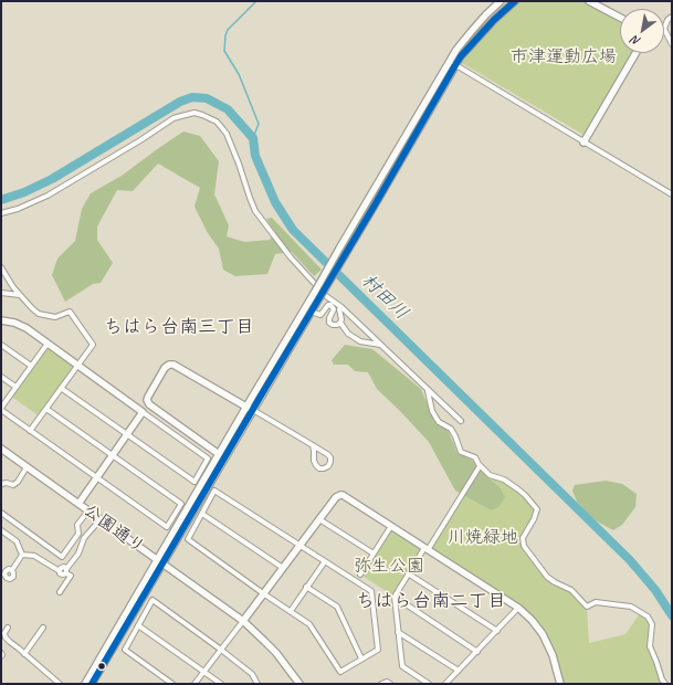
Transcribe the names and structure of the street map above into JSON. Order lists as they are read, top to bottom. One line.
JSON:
{"streets":{"street":["公園通り"]},"districts":["ちはら台南三丁目","ちはら台南二丁目"],"water":["村田川"],"parks":["市津運動広場","川焼緑地","弥生公園"],"north":"bottom left"}
